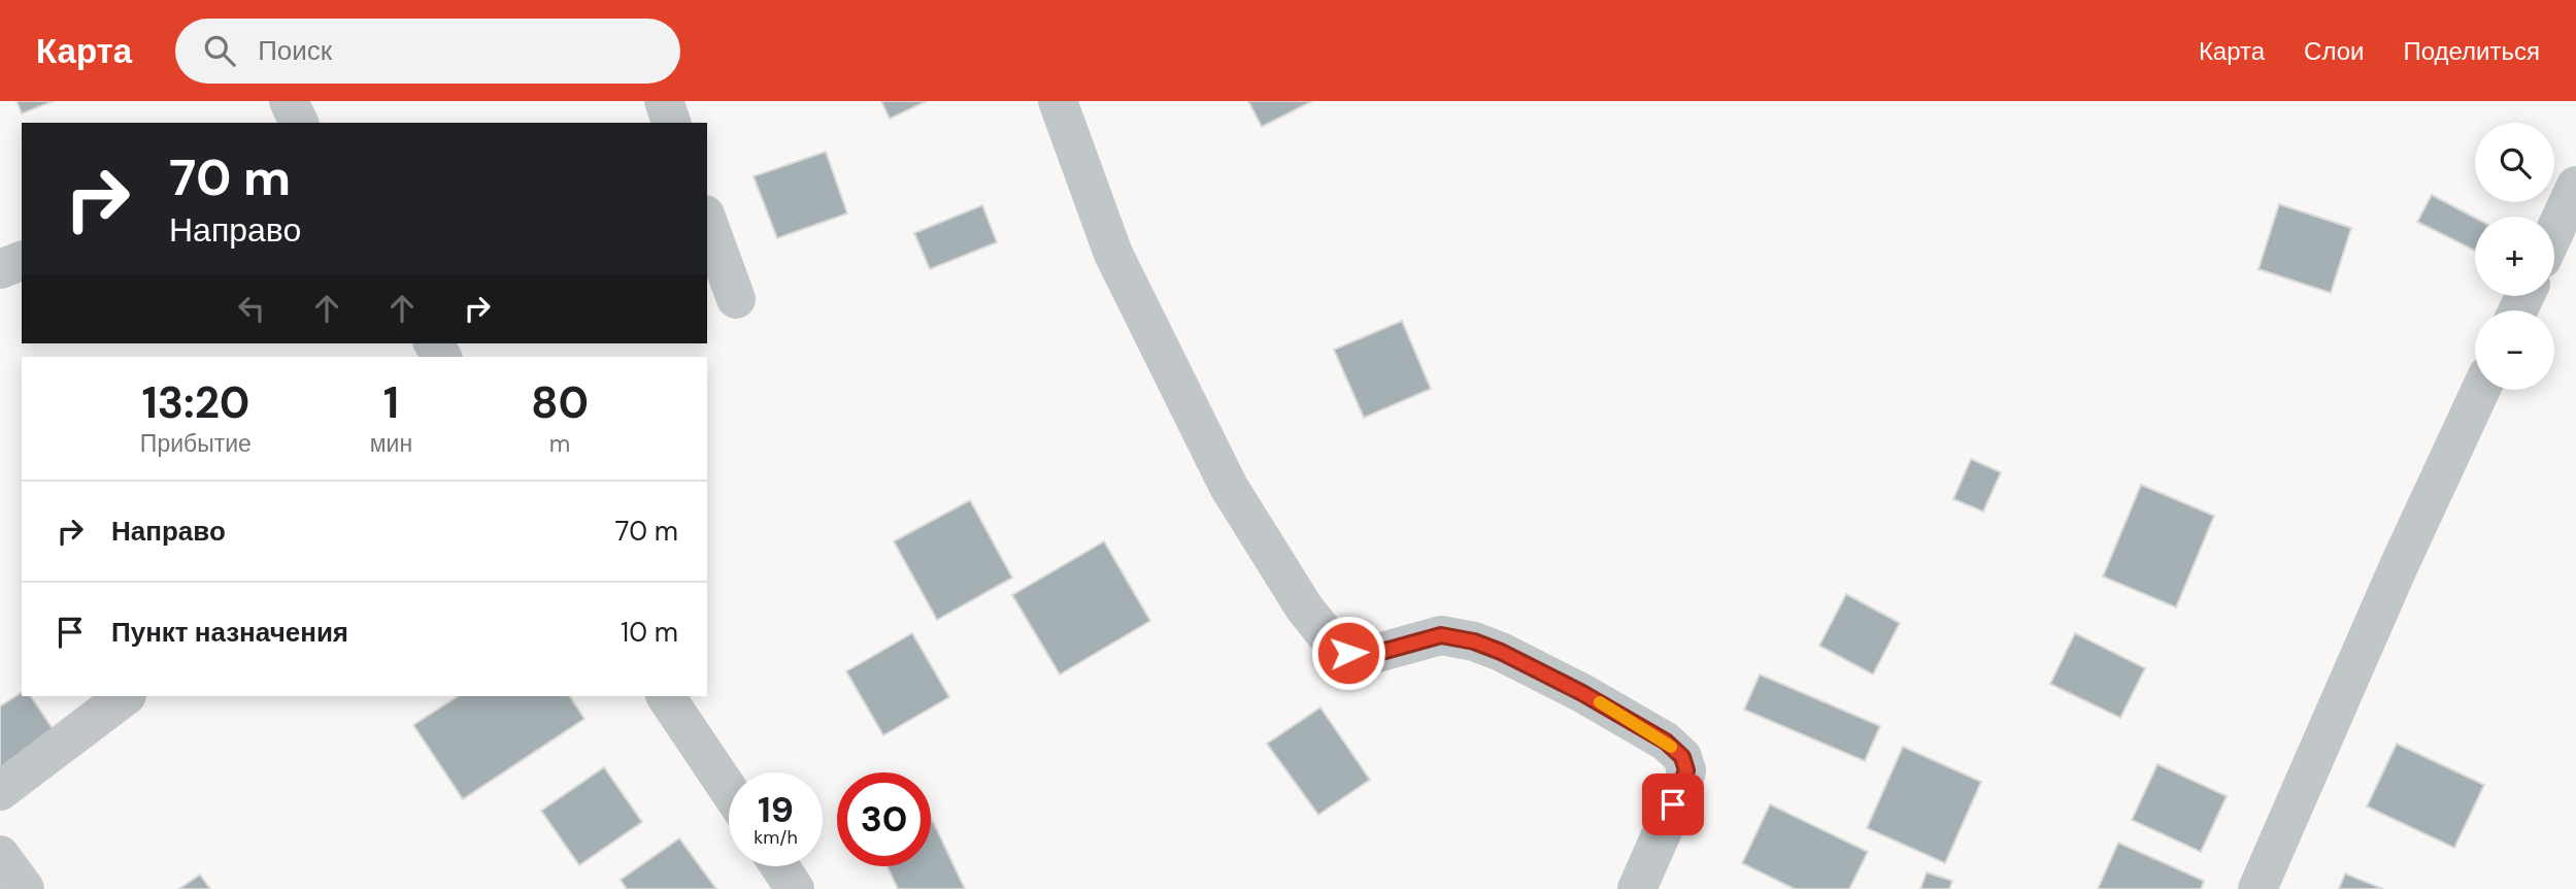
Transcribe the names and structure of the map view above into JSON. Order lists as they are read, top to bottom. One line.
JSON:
{"page":{"header":"Карта","search":"Поиск","nav":["Карта","Слои","Поделиться"],"map_buttons":["+","−"],"turn":["70 m","Направо"],"eta":["13:20","Прибытие","1","мин","80","m"],"list":[{"name":"Направо","value":"70 m"},{"name":"Пункт назначения","value":"10 m"}],"speed":"19 km/h","limit":"30"}}
